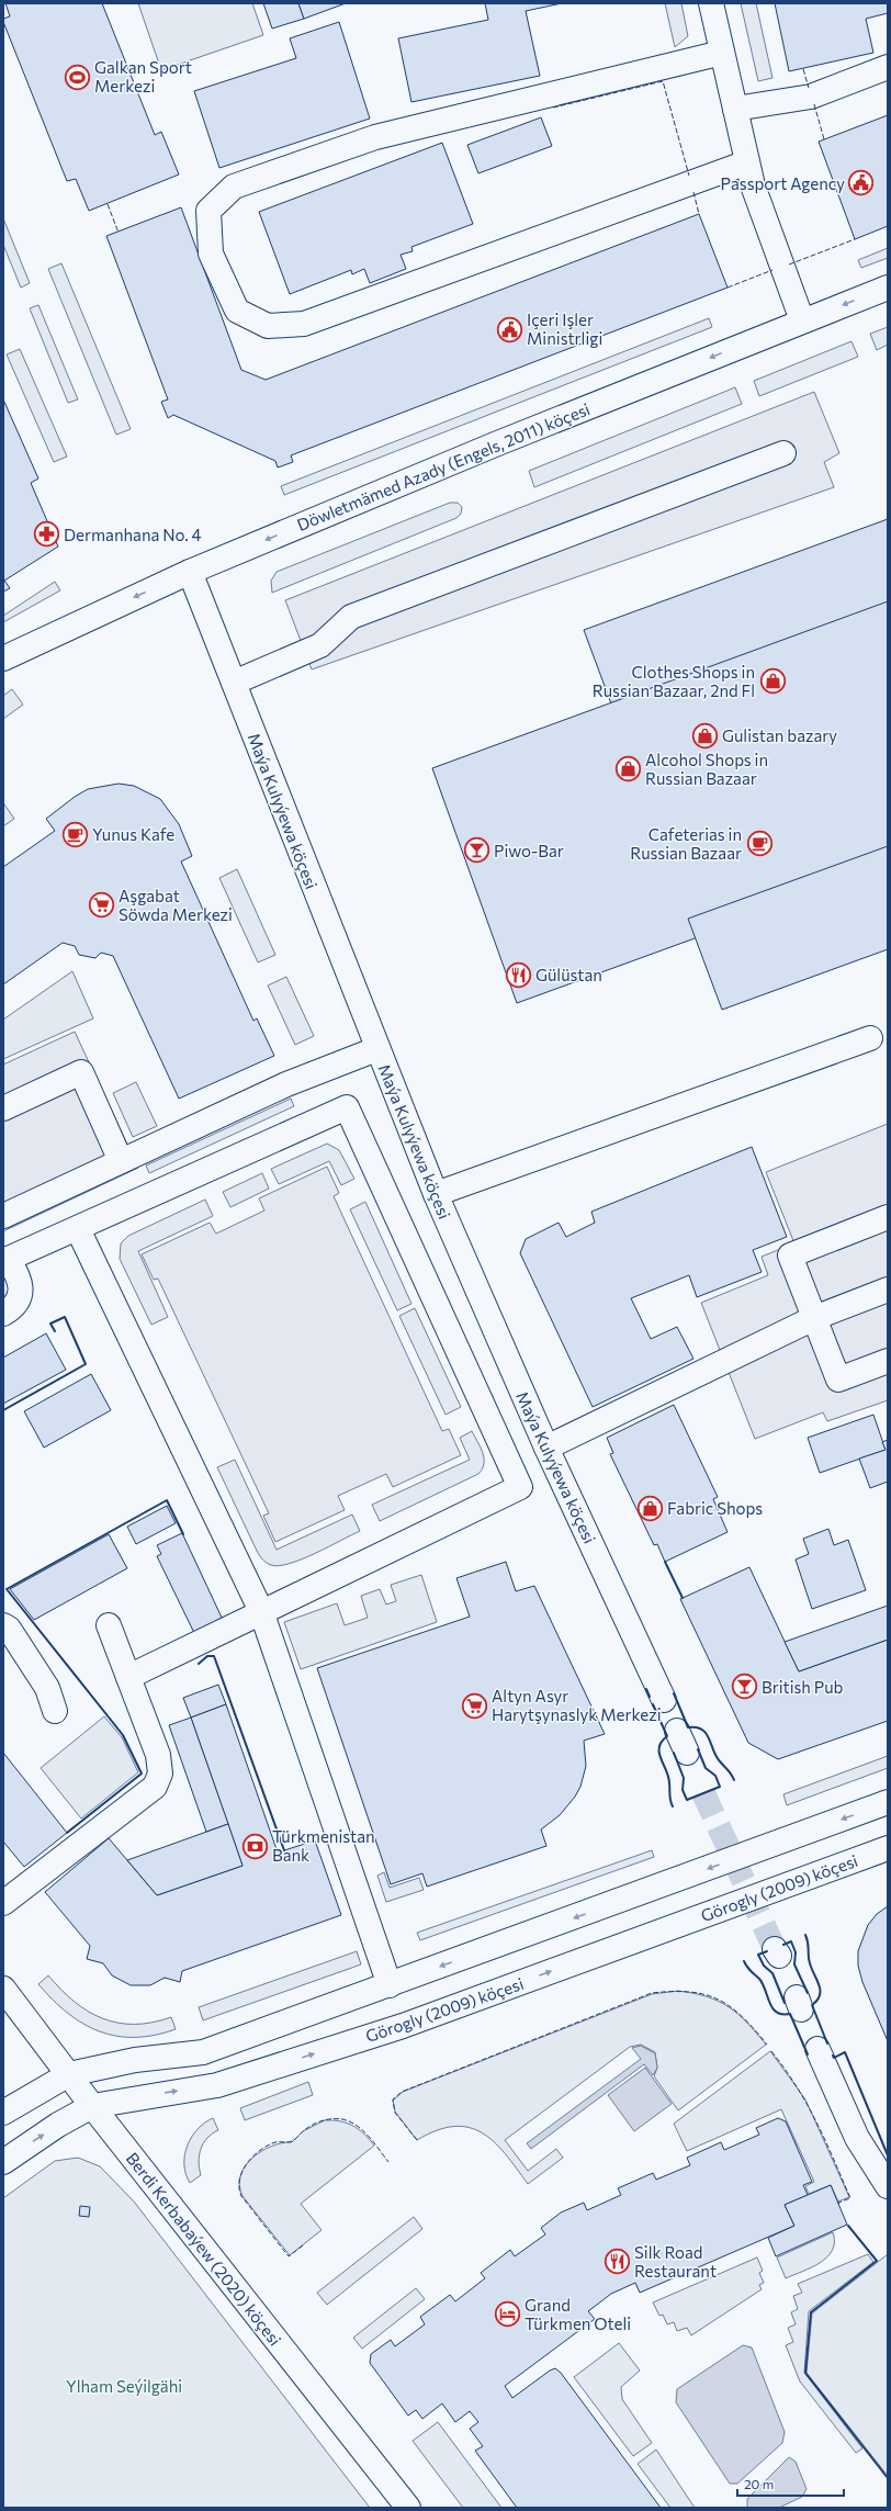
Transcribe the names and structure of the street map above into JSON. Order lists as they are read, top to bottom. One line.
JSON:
{"streets":{"street":["Döwletmämed Azady (Engels, 2011) köçesi","Maýa Kulyýewa köçesi","Görogly (2009) köçesi","Berdi Kerbabaýew (2020) köçesi"]},"crossings":[["Döwletmämed Azady (Engels, 2011) köçesi","Maýa Kulyýewa köçesi"],["Görogly (2009) köçesi","Berdi Kerbabaýew (2020) köçesi"]],"parks":["Ylham Seýilgähi"],"places":{"sports":["Galkan Sport Merkezi"],"public building":["Passport Agency","Içeri Işler Ministrligi"],"pharmacy":["Dermanhana No. 4"],"shop":["Clothes Shops in Russian Bazaar, 2nd Fl","Gulistan bazary","Alcohol Shops in Russian Bazaar","Fabric Shops"],"cafe":["Yunus Kafe","Cafeterias in Russian Bazaar"],"bar":["Piwo-Bar","British Pub"],"supermarket":["Aşgabat Söwda Merkezi","Altyn Asyr Harytşynaslyk Merkezi"],"restaurant":["Gülüstan","Silk Road Restaurant"],"bank":["Türkmenistan Bank"],"hotel":["Grand Türkmen Oteli"]},"scale_bar":"20 m"}
